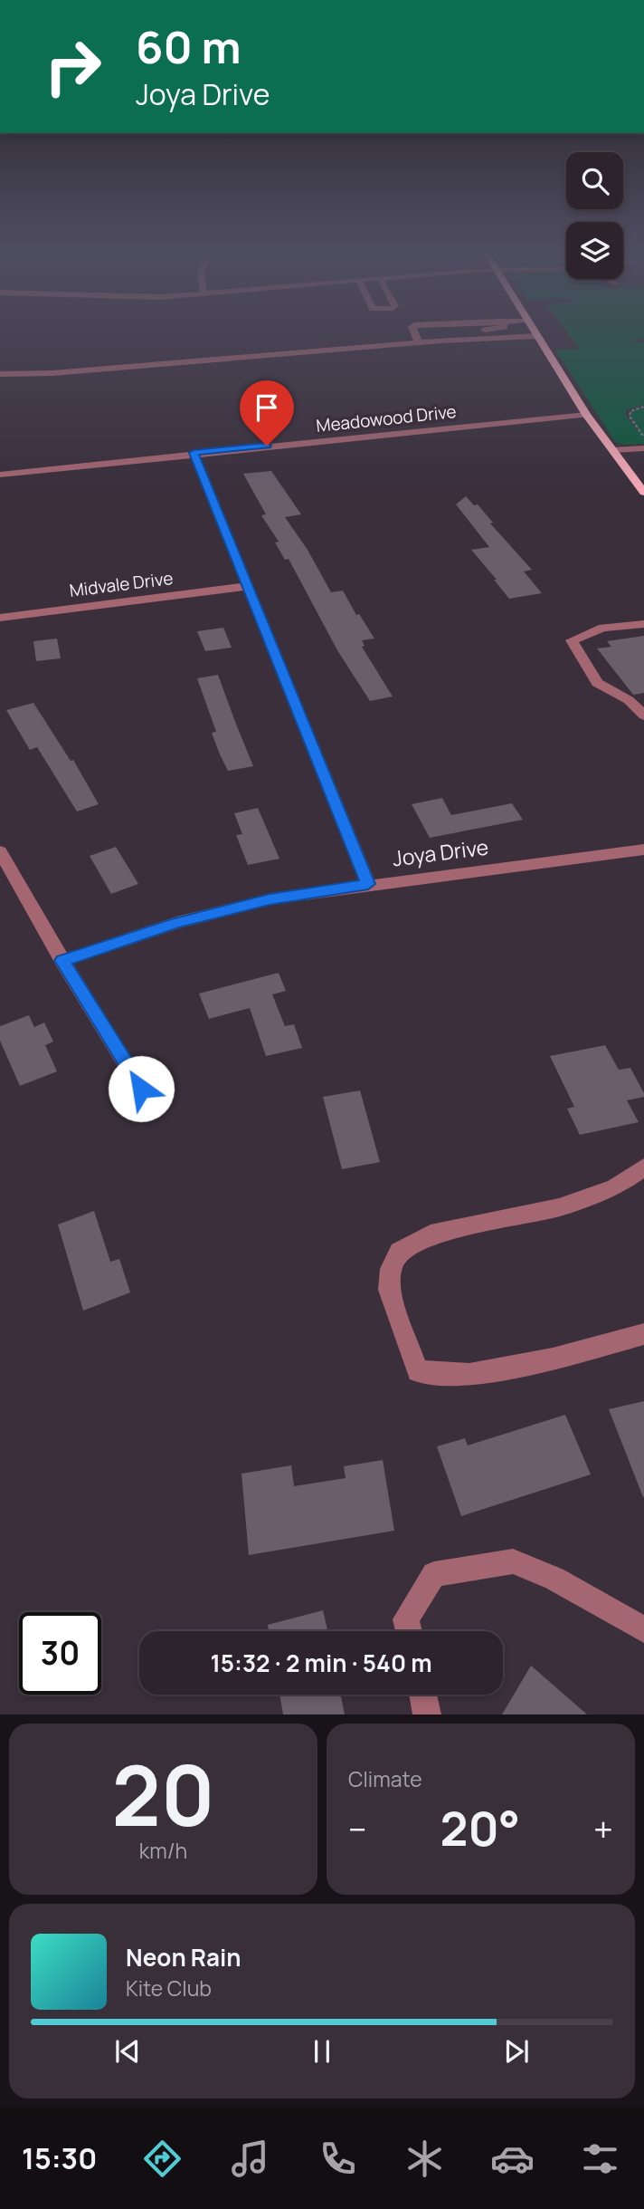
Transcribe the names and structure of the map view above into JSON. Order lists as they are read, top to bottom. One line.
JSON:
{"streets":{"street":["Meadowood Drive","Midvale Drive","Joya Drive"]},"page":{"turn":["60 m","Joya Drive"],"limit":"30","trip":"15:32 · 2 min · 540 m","tile":[["20","km/h"],"Climate"],"heat":["−","20°","+"],"song":["Neon Rain","Kite Club"],"tabs":"15:30"}}
